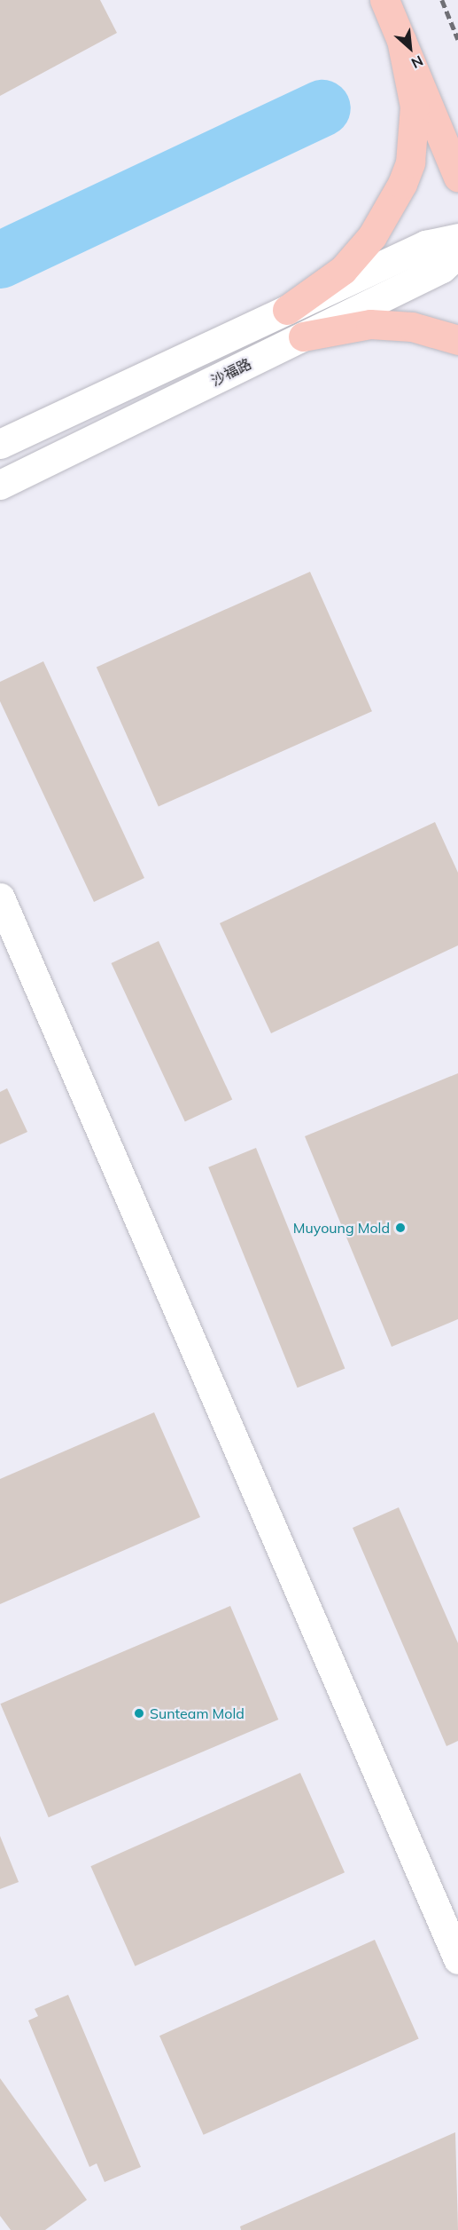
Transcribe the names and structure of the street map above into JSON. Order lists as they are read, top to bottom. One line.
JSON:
{"streets":{"street":["沙福路"]},"places":["Muyoung Mold","Sunteam Mold"],"north":"bottom right"}
